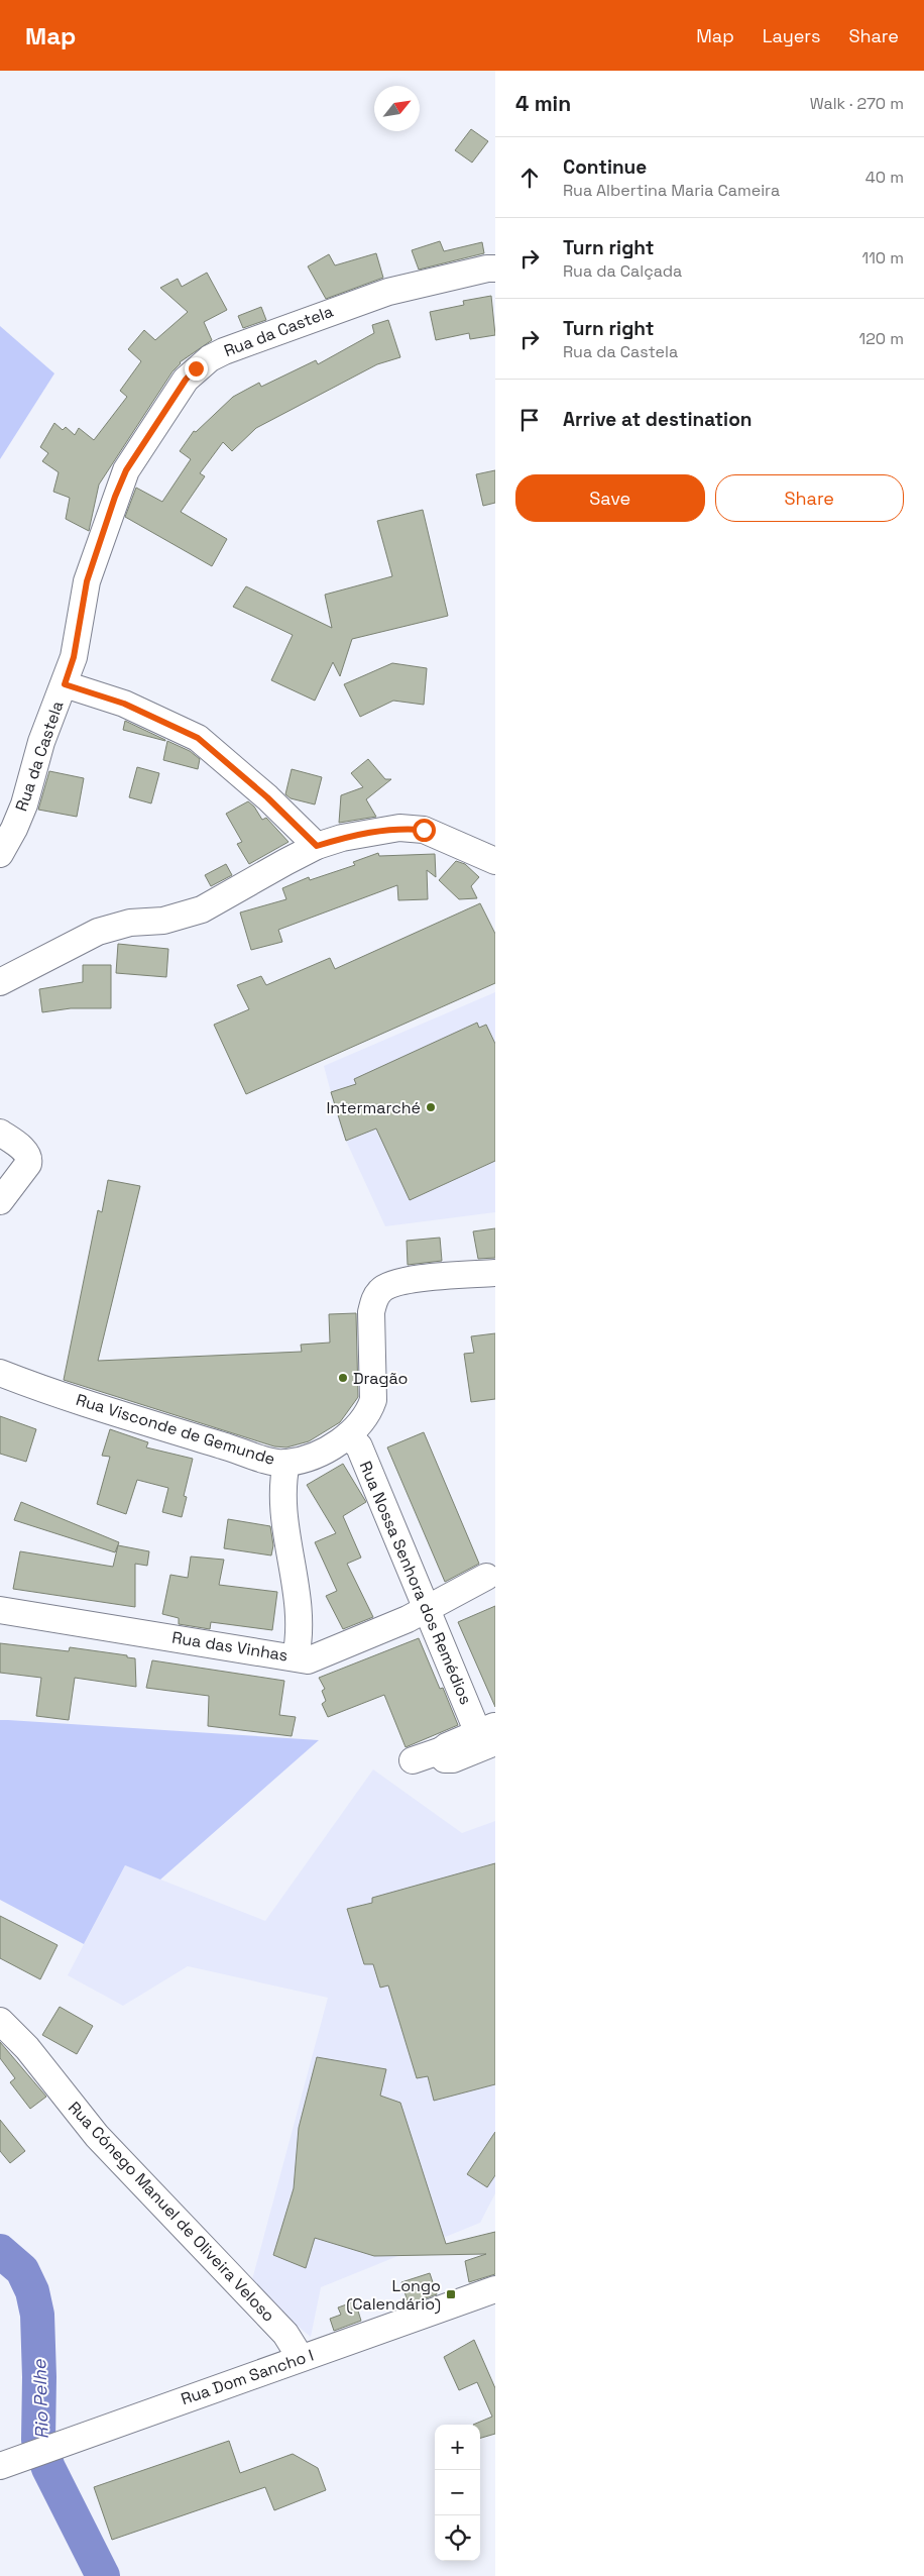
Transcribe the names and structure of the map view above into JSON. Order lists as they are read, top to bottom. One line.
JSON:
{"streets":{"street":["Rua da Castela","Rua Visconde de Gemunde","Rua Nossa Senhora dos Remédios","Rua das Vinhas","Rua Cónego Manuel de Oliveira Veloso","Rua Dom Sancho I"]},"crossings":[["Rua Visconde de Gemunde","Rua Nossa Senhora dos Remédios"],["Rua Visconde de Gemunde","Rua das Vinhas"],["Rua Cónego Manuel de Oliveira Veloso","Rua Dom Sancho I"]],"water":["Rio Pelhe"],"places":{"other":["Intermarché","Dragão"],"transit":["Longo (Calendário)"]},"north":"top right","page":{"header":"Map","nav":["Map","Layers","Share"],"heading":["4 min","Walk · 270 m"],"list":[["Continue","Rua Albertina Maria Cameira","40 m"],["Turn right","Rua da Calçada","110 m"],["Turn right","Rua da Castela","120 m"],"Arrive at destination"],"buttons":["Save","Share"],"map_buttons":["+","−"]}}
